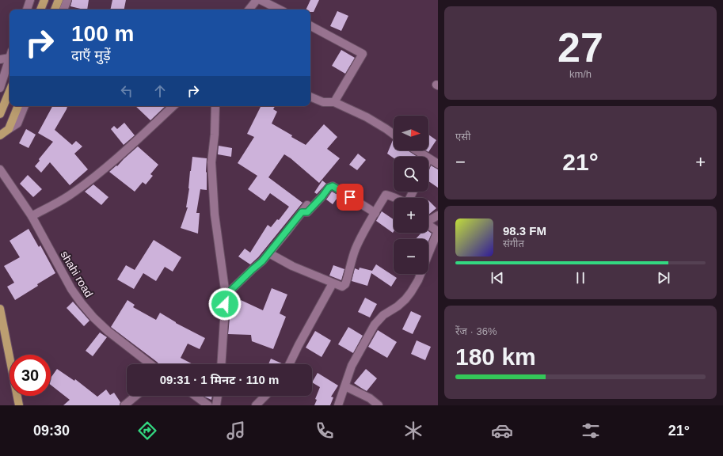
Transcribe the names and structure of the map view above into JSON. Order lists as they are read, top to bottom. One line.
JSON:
{"streets":{"street":["shahi road"]},"north":"right","page":{"tile":[["27","km/h"],"एसी",["रेंज · 36%","180 km"]],"turn":["100 m","दाएँ मुड़ें"],"map_buttons":["+","−"],"heat":["−","21°","+"],"song":["98.3 FM","संगीत"],"limit":"30","trip":"09:31 · 1 मिनट · 110 m","tabs":["09:30","21°"]}}
